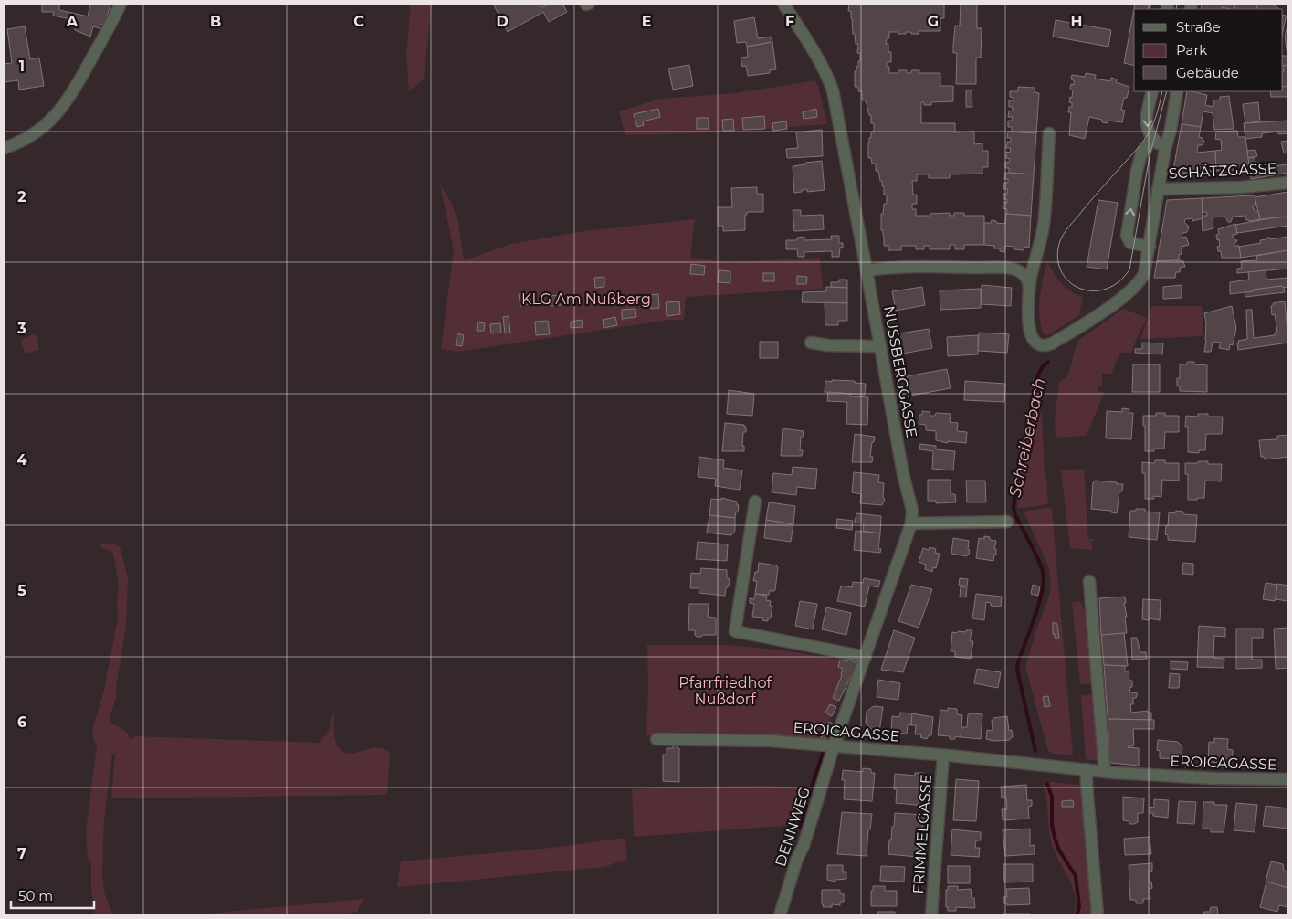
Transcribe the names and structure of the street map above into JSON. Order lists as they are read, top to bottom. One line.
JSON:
{"streets":{"street":["SCHÄTZGASSE","NUSSBERGGASSE","EROICAGASSE","DENNWEG","FRIMMELGASSE"]},"crossings":[["NUSSBERGGASSE","EROICAGASSE"],["NUSSBERGGASSE","DENNWEG"],["EROICAGASSE","DENNWEG"],["EROICAGASSE","FRIMMELGASSE"]],"water":["Schreiberbach"],"parks":["KLG Am Nußberg","Pfarrfriedhof Nußdorf"],"legend":["Straße","Park","Gebäude"],"scale_bar":"50 m","grid":{"columns":["A","B","C","D","E","F","G","H"],"rows":["1","2","3","4","5","6","7"]}}
